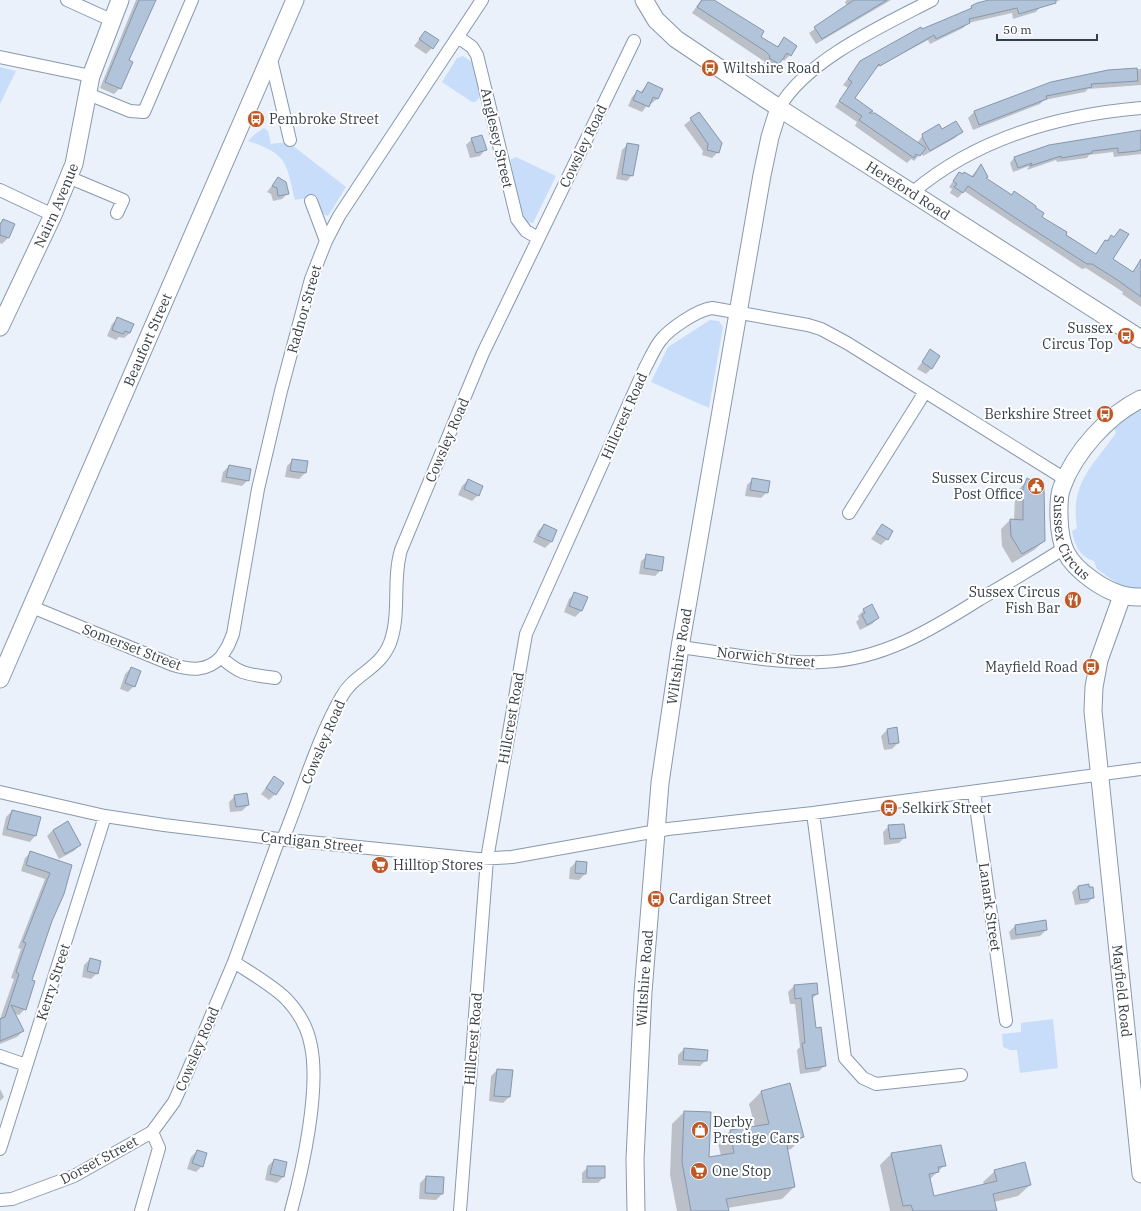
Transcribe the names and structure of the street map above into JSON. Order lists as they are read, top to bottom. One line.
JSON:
{"streets":{"street":["Anglesey Street","Cowsley Road","Hereford Road","Nairn Avenue","Radnor Street","Beaufort Street","Hillcrest Road","Sussex Circus","Somerset Street","Wiltshire Road","Norwich Street","Cardigan Street","Lanark Street","Kerry Street","Mayfield Road","Dorset Street"]},"crossings":[["Anglesey Street","Cowsley Road"],["Anglesey Street","Radnor Street"],["Cowsley Road","Cardigan Street"],["Cowsley Road","Dorset Street"],["Hereford Road","Wiltshire Road"],["Radnor Street","Somerset Street"],["Beaufort Street","Somerset Street"],["Hillcrest Road","Wiltshire Road"],["Hillcrest Road","Cardigan Street"],["Sussex Circus","Norwich Street"],["Sussex Circus","Mayfield Road"],["Wiltshire Road","Norwich Street"],["Wiltshire Road","Cardigan Street"],["Cardigan Street","Lanark Street"],["Cardigan Street","Kerry Street"],["Cardigan Street","Mayfield Road"]],"places":{"bus stop":["Wiltshire Road","Pembroke Street","Sussex Circus Top","Berkshire Street","Mayfield Road","Selkirk Street","Cardigan Street"],"public building":["Sussex Circus Post Office"],"restaurant":["Sussex Circus Fish Bar"],"supermarket":["Hilltop Stores","One Stop"],"shop":["Derby Prestige Cars"]},"scale_bar":"50 m"}
